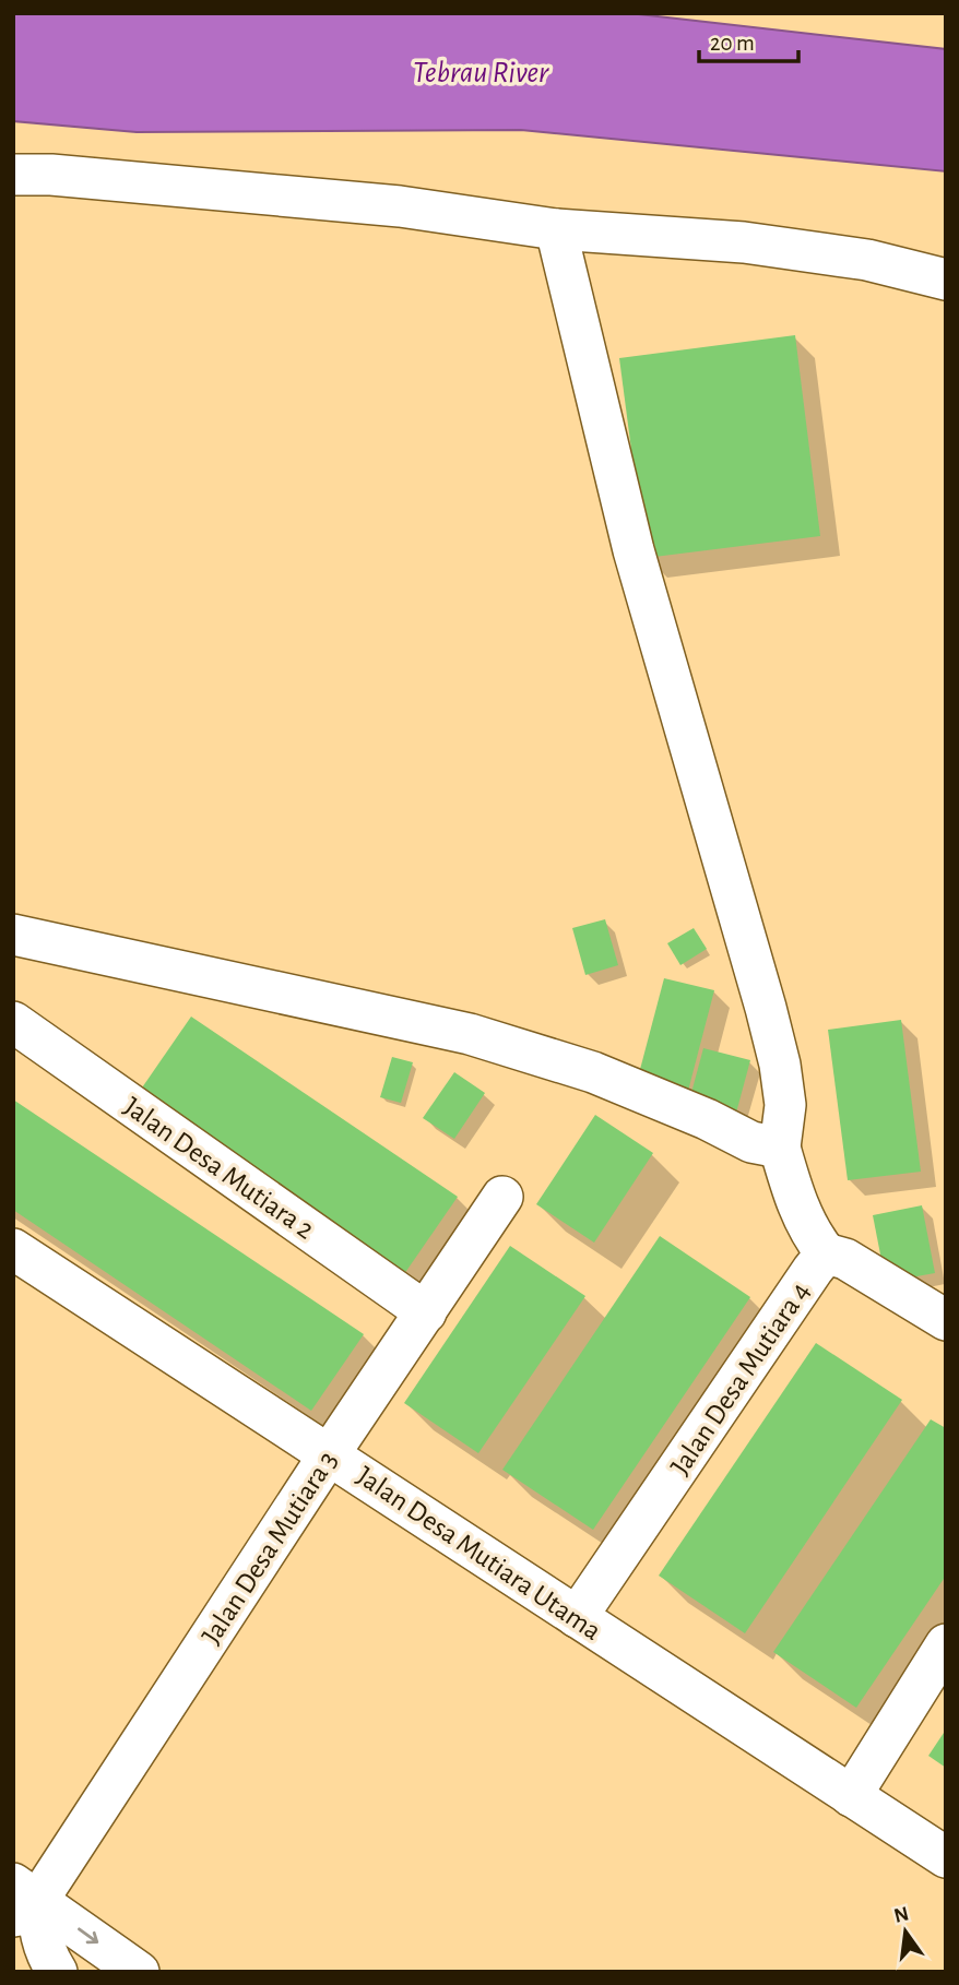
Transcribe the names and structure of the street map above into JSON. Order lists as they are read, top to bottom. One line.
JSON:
{"streets":{"street":["Jalan Desa Mutiara 2","Jalan Desa Mutiara 4","Jalan Desa Mutiara 3","Jalan Desa Mutiara Utama"]},"crossings":[["Jalan Desa Mutiara 2","Jalan Desa Mutiara 3"],["Jalan Desa Mutiara 4","Jalan Desa Mutiara Utama"],["Jalan Desa Mutiara 3","Jalan Desa Mutiara Utama"]],"water":["Tebrau River"],"scale_bar":"20 m","north":"top"}
